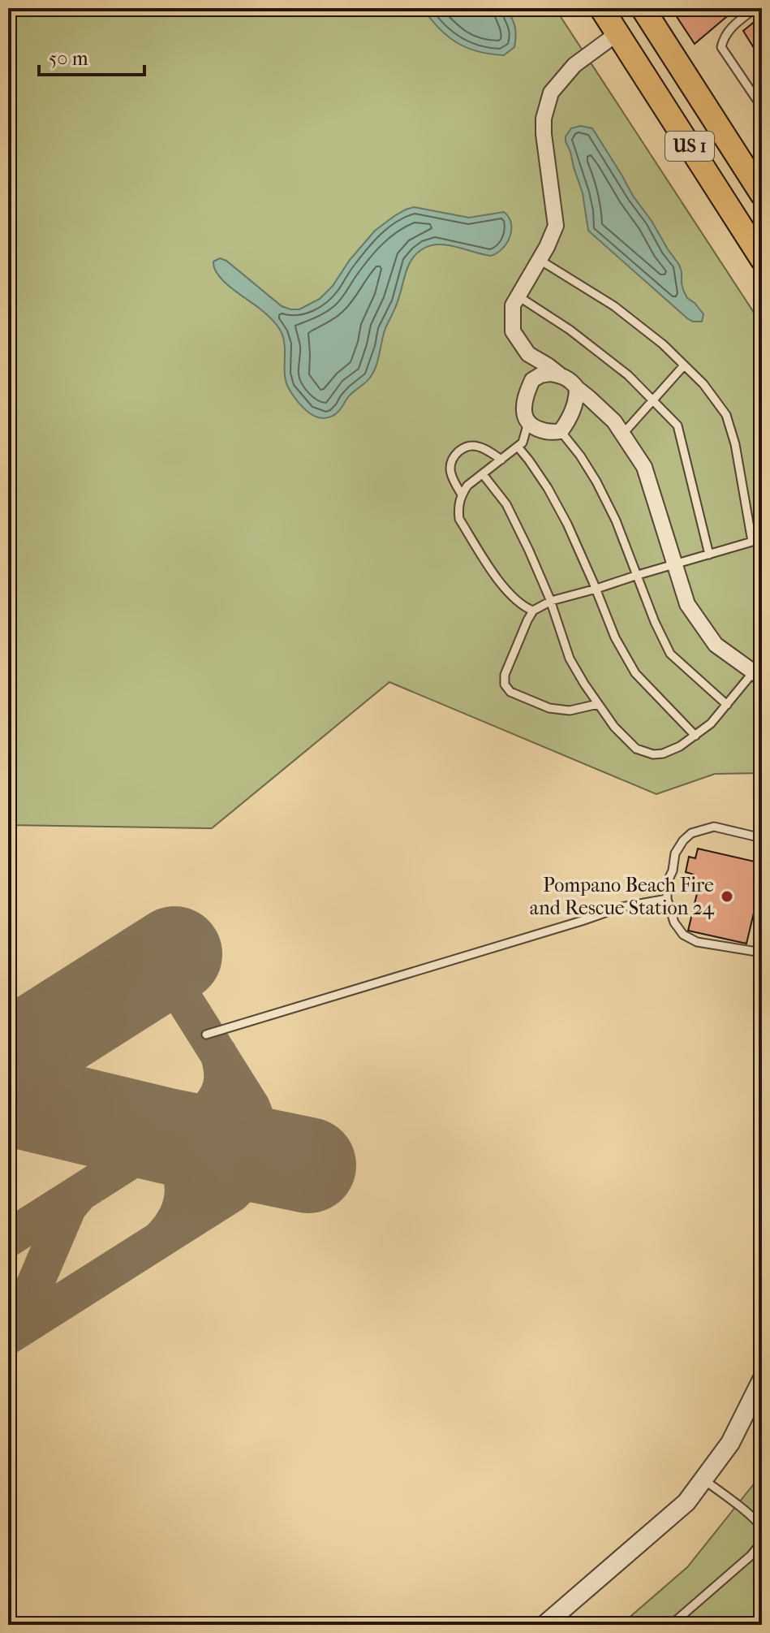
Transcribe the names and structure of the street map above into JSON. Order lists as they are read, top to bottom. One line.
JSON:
{"streets":{"main road":["US 1"]},"places":["Pompano Beach Fire and Rescue Station 24"],"scale_bar":"50 m"}
